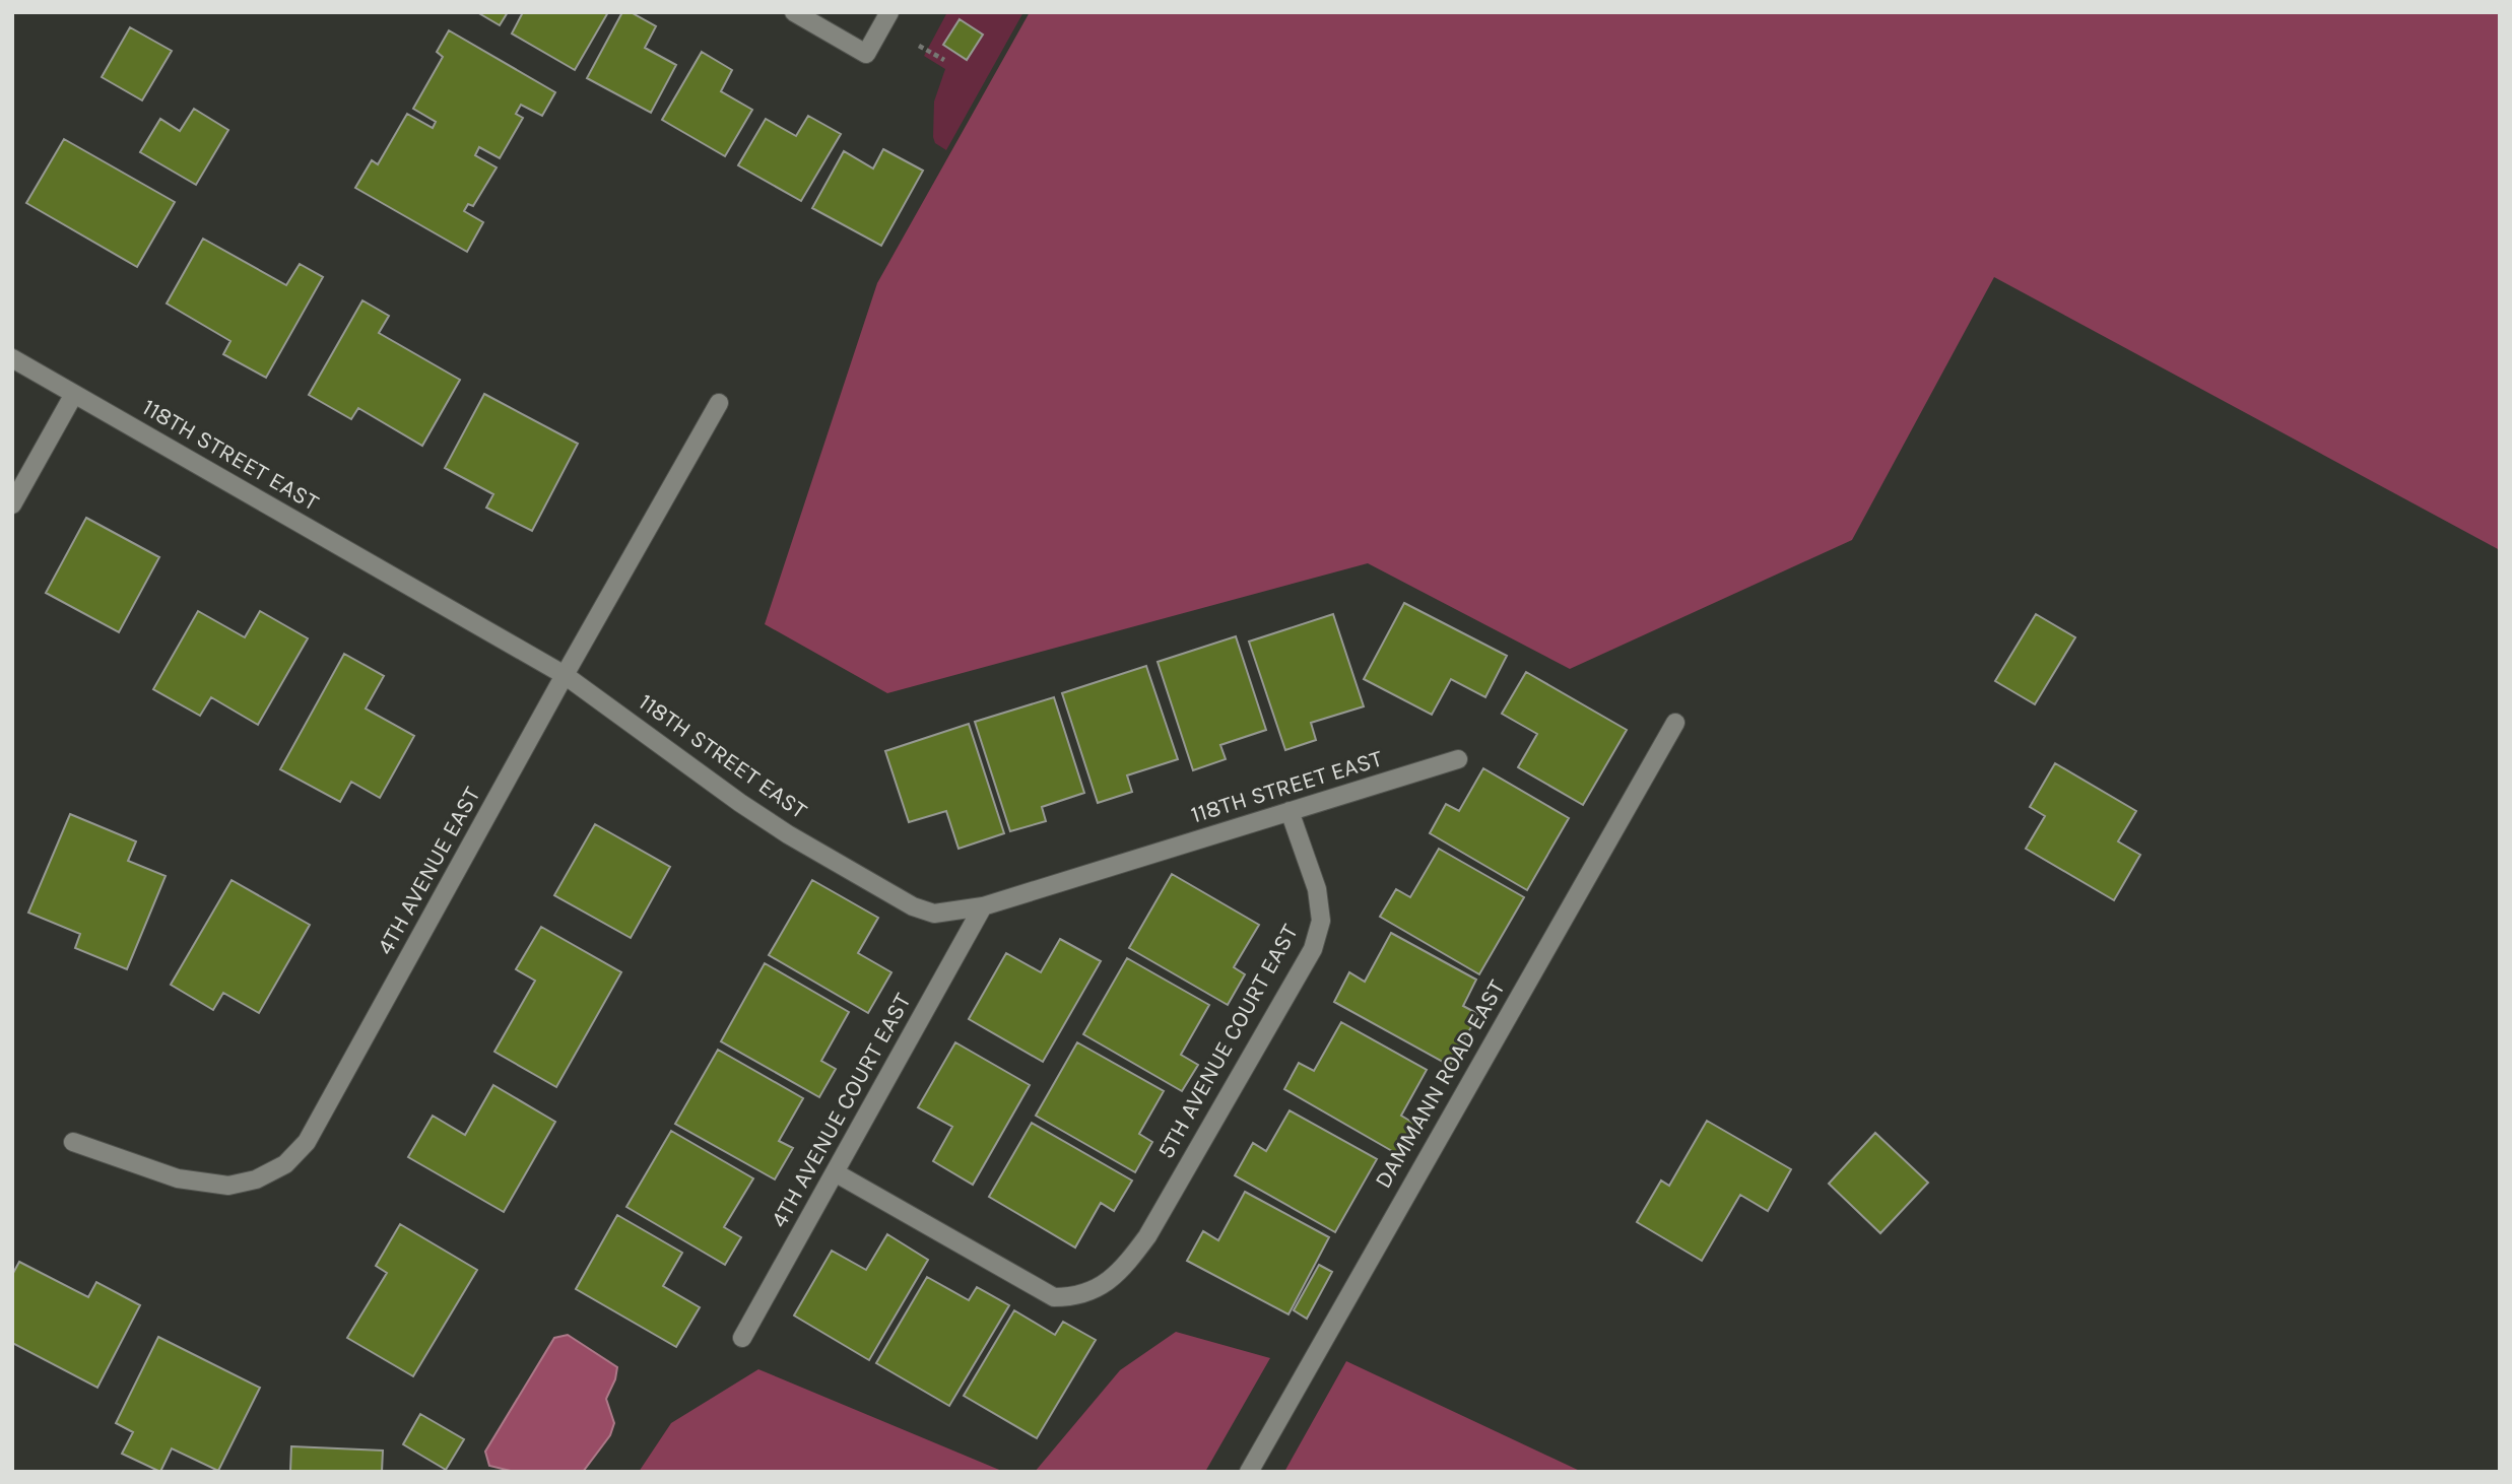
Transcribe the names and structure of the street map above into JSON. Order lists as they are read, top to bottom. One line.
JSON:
{"streets":{"street":["118TH STREET EAST","4TH AVENUE EAST","5TH AVENUE COURT EAST","DAMMANN ROAD EAST","4TH AVENUE COURT EAST"]},"crossings":[["118TH STREET EAST","4TH AVENUE EAST"],["118TH STREET EAST","5TH AVENUE COURT EAST"],["118TH STREET EAST","4TH AVENUE COURT EAST"],["5TH AVENUE COURT EAST","4TH AVENUE COURT EAST"]]}
